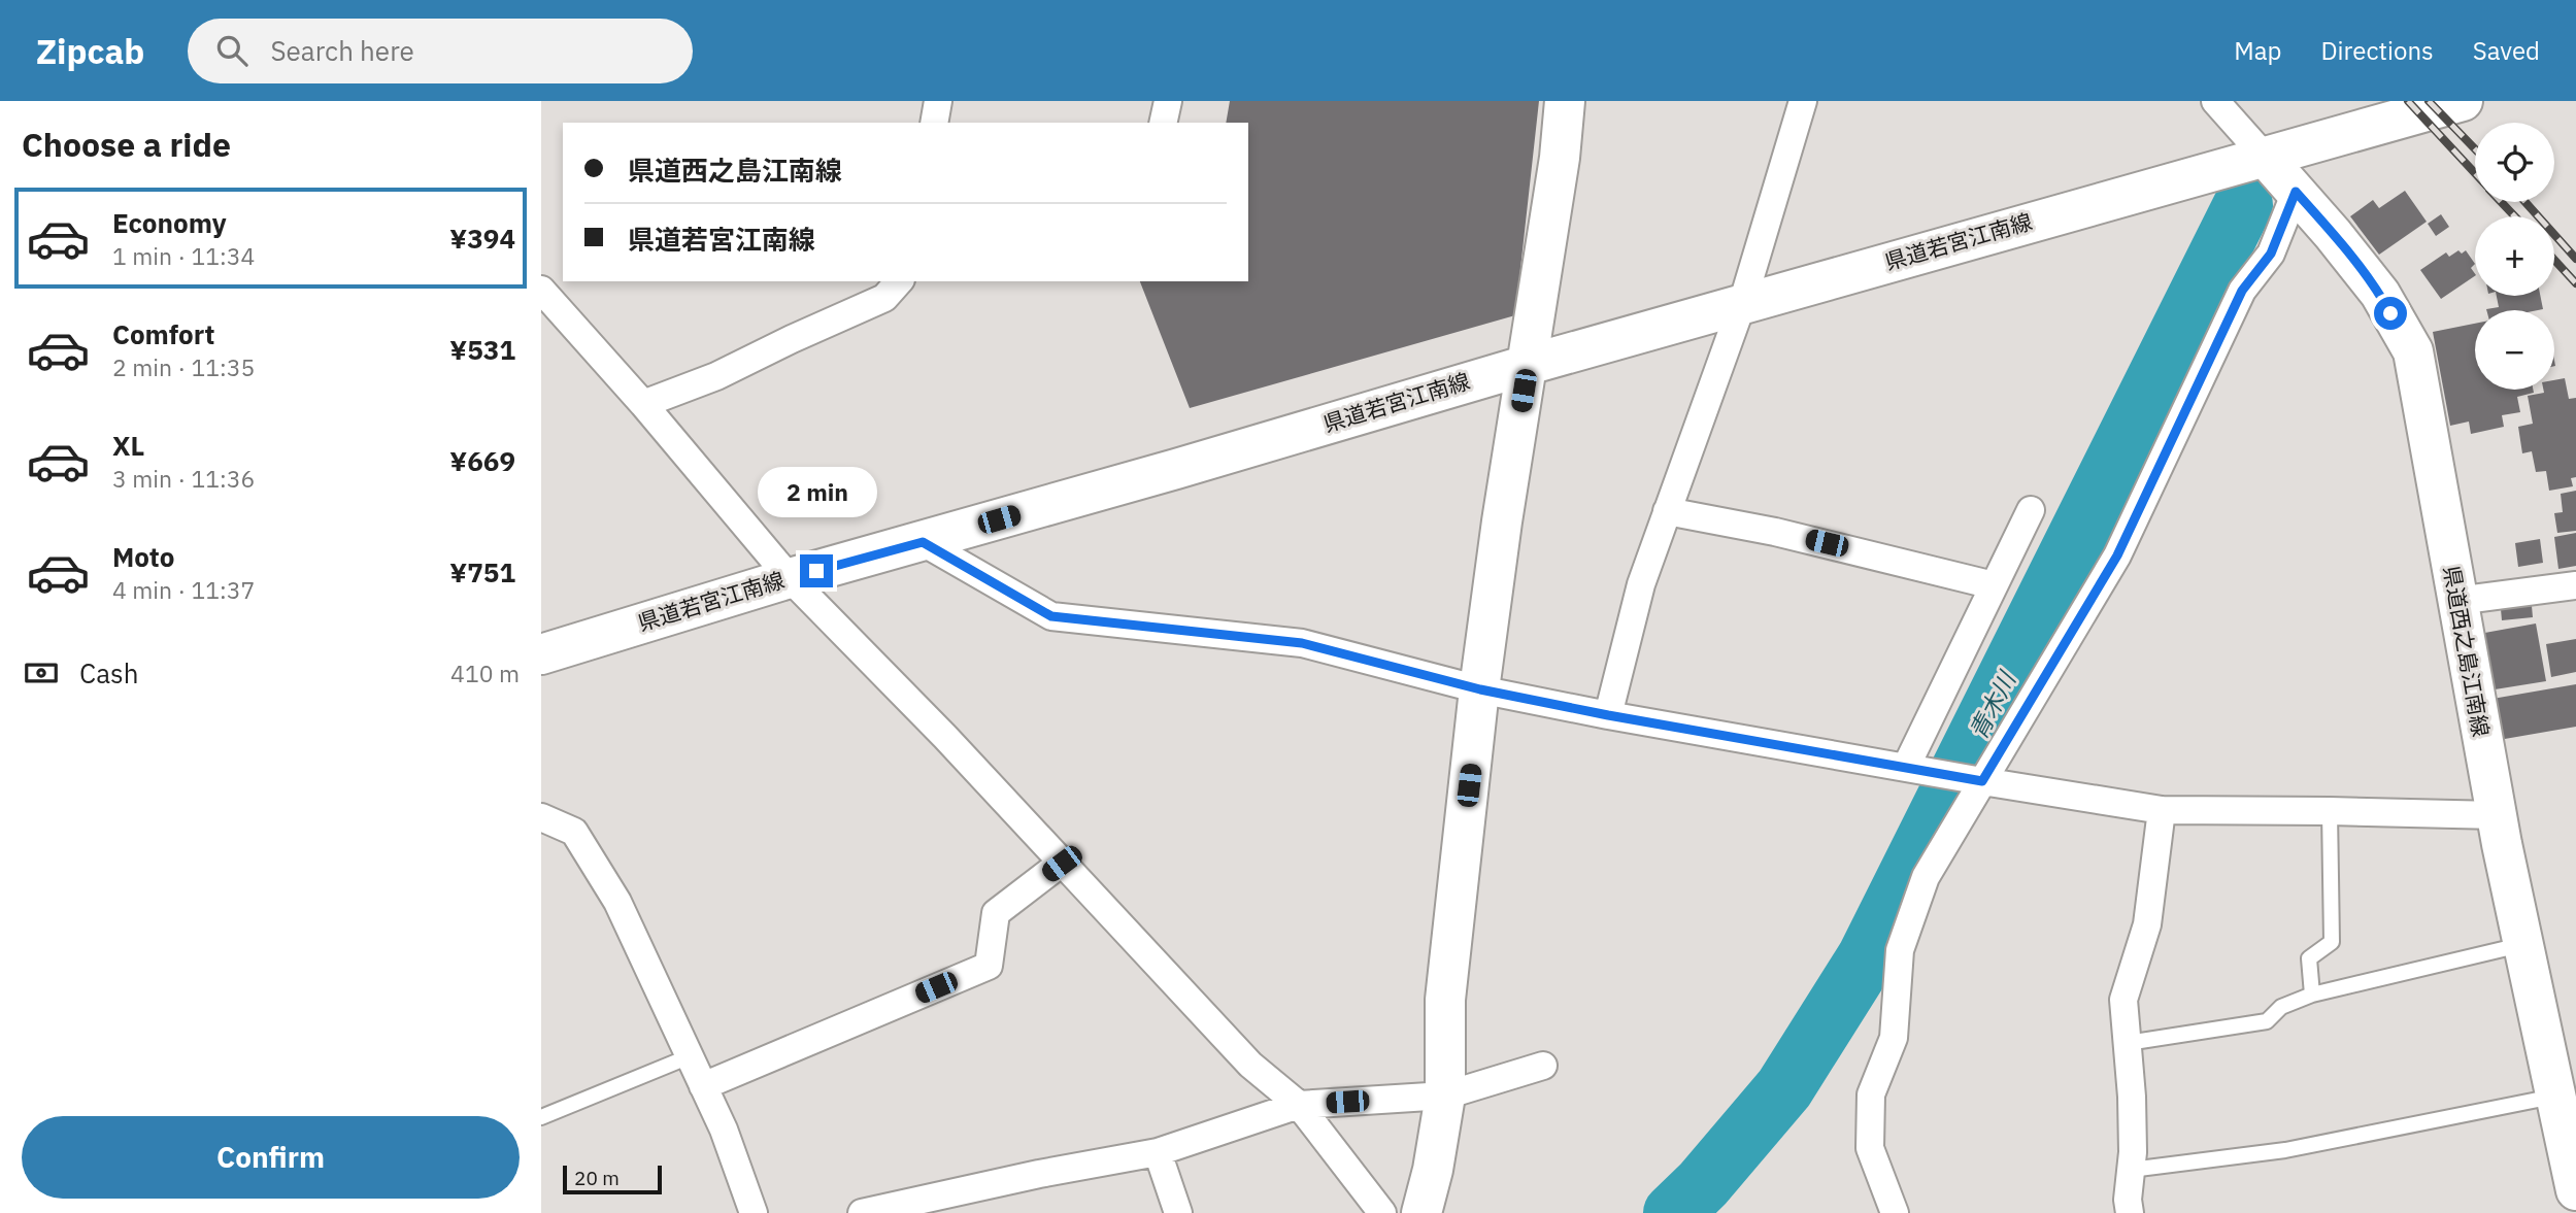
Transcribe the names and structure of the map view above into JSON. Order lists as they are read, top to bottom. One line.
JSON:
{"streets":{"main road":["県道若宮江南線","県道西之島江南線"]},"crossings":[["県道若宮江南線","県道西之島江南線"]],"water":["青木川"],"scale_bar":"20 m","page":{"header":"Zipcab","search":"Search here","nav":["Map","Directions","Saved"],"heading":"Choose a ride","map_buttons":["+","−"],"banner":["県道西之島江南線","県道若宮江南線"],"list":[{"name":"Economy","note":"1 min · 11:34","value":"¥394"},{"name":"Comfort","note":"2 min · 11:35","value":"¥531"},{"name":"XL","note":"3 min · 11:36","value":"¥669"},{"name":"Moto","note":"4 min · 11:37","value":"¥751"}],"bubble":"2 min","pay":["Cash","410 m"],"buttons":"Confirm","scale":"20 m"}}
